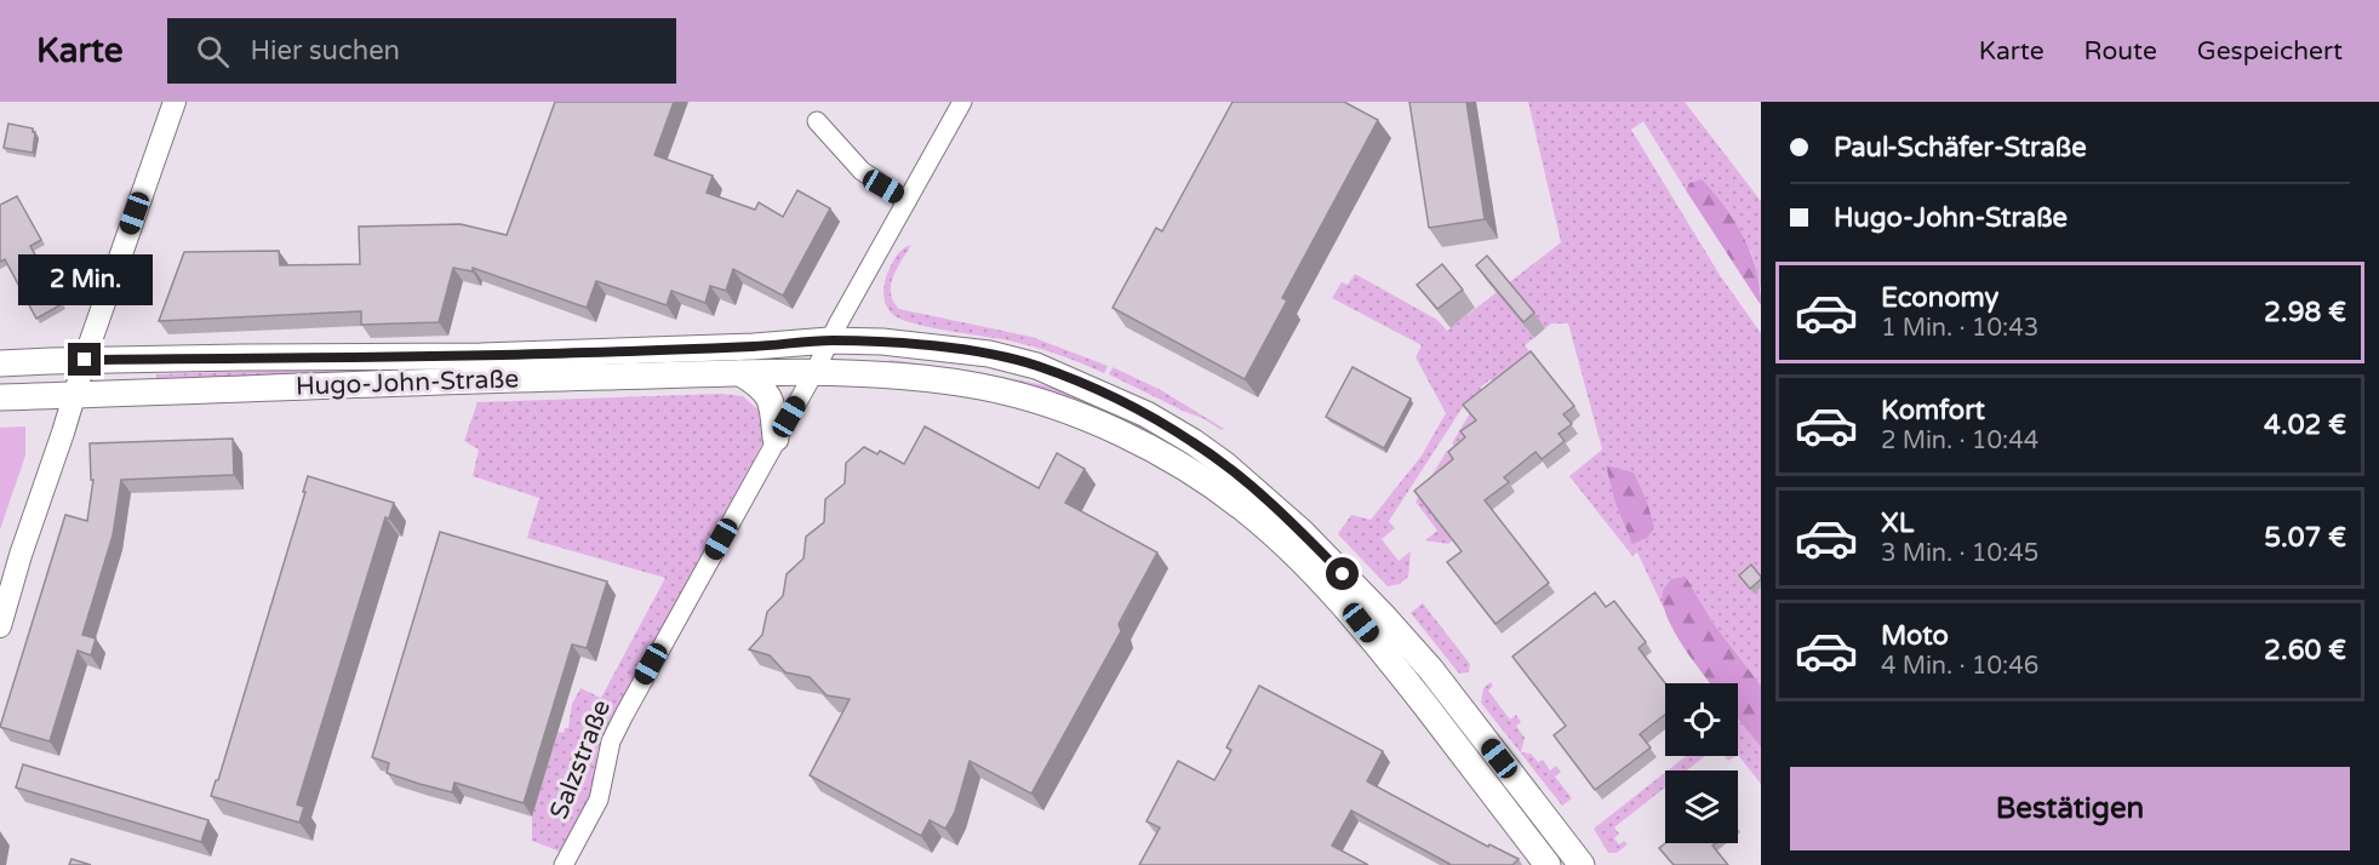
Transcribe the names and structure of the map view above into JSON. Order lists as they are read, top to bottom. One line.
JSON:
{"streets":{"main road":["Hugo-John-Straße"],"street":["Salzstraße"]},"crossings":[["Hugo-John-Straße","Salzstraße"]],"page":{"header":"Karte","search":"Hier suchen","nav":["Karte","Route","Gespeichert"],"banner":["Paul-Schäfer-Straße","Hugo-John-Straße"],"bubble":"2 Min.","list":[{"name":"Economy","note":"1 Min. · 10:43","value":"2.98 €"},{"name":"Komfort","note":"2 Min. · 10:44","value":"4.02 €"},{"name":"XL","note":"3 Min. · 10:45","value":"5.07 €"},{"name":"Moto","note":"4 Min. · 10:46","value":"2.60 €"}],"buttons":"Bestätigen"}}
